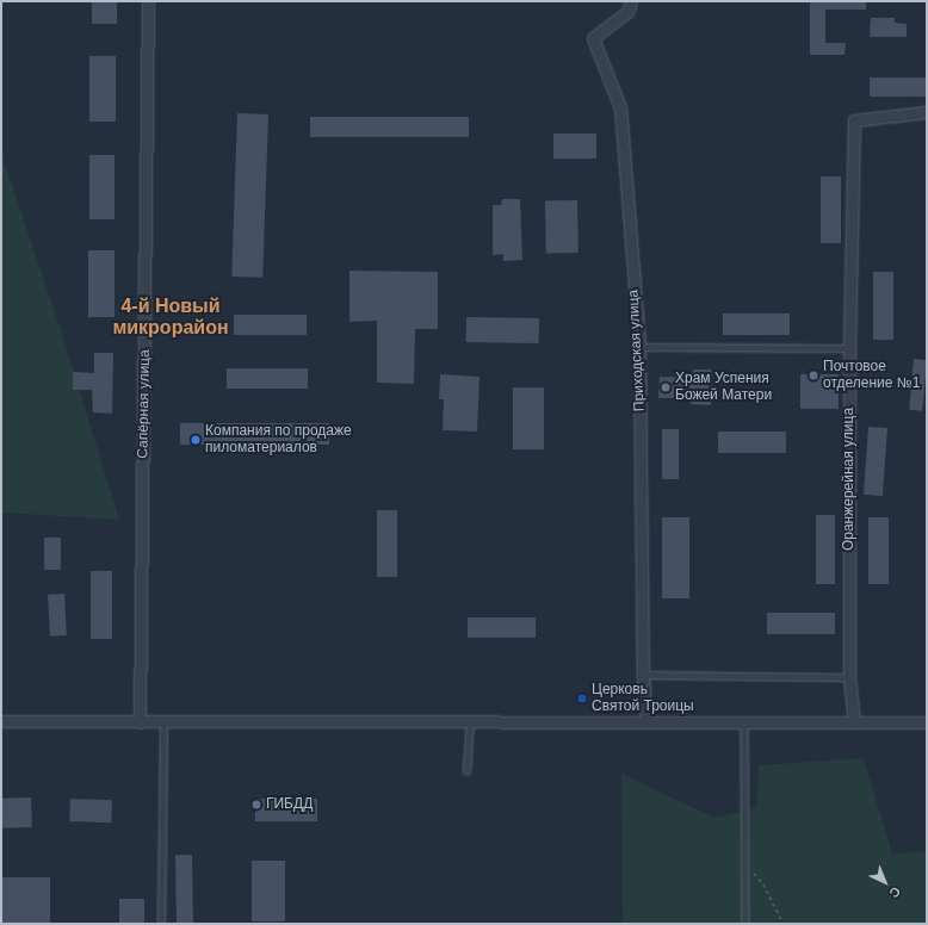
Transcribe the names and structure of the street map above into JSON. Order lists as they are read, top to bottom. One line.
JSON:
{"streets":{"street":["Приходская улица","Сапёрная улица","Оранжерейная улица"]},"districts":["4-й Новый микрорайон"],"places":["Почтовое отделение №1","Храм Успения Божей Матери","Компания по продаже пиломатериалов","Церковь Святой Троицы","ГИБДД"],"north":"bottom right"}
